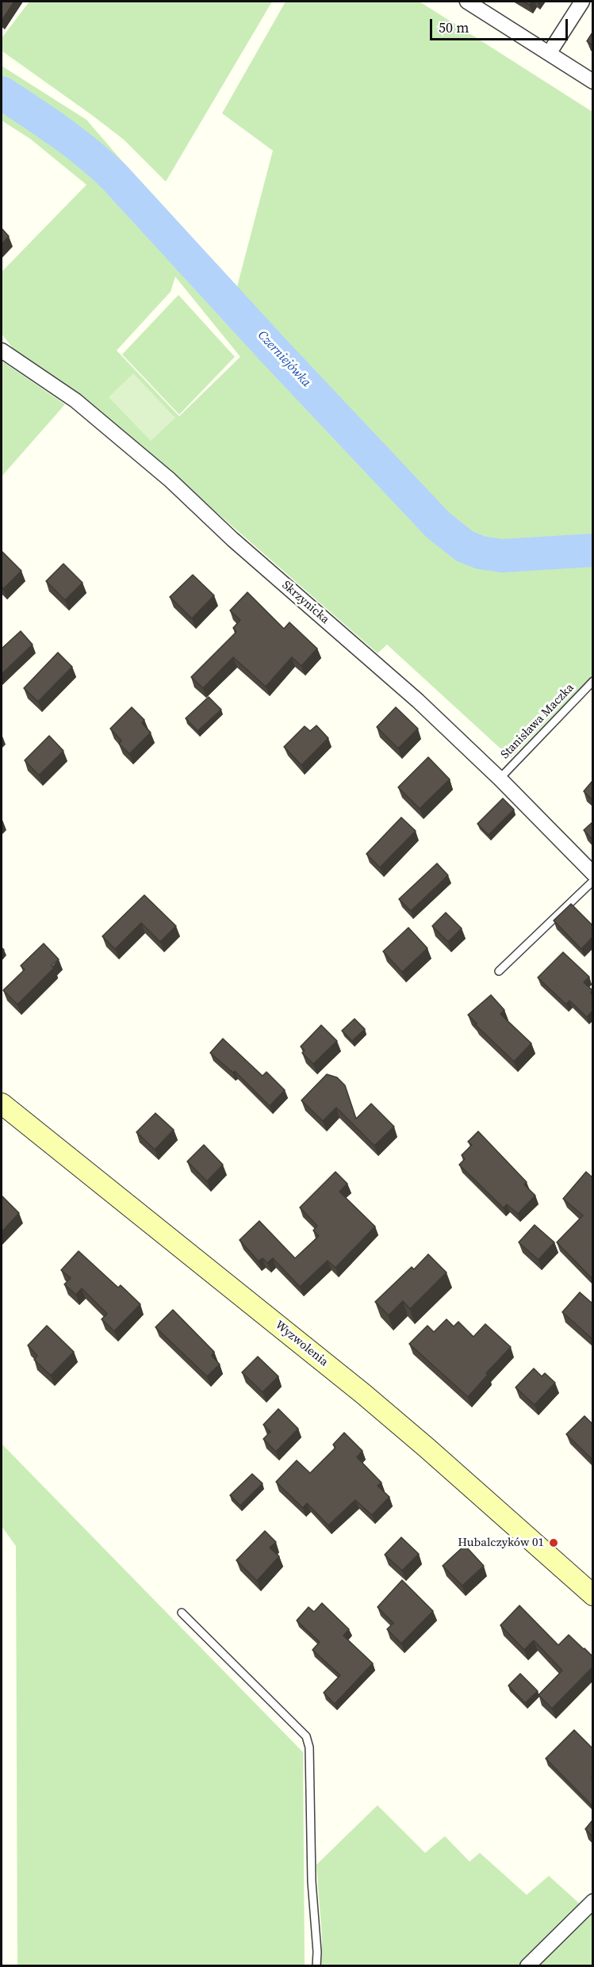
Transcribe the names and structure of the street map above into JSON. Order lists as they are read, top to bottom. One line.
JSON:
{"streets":{"street":["Skrzynicka","Wyzwolenia"],"lane":["Stanisława Maczka"]},"crossings":[["Skrzynicka","Stanisława Maczka"]],"water":["Czerniejówka"],"places":["Hubalczyków 01"],"scale_bar":"50 m"}
